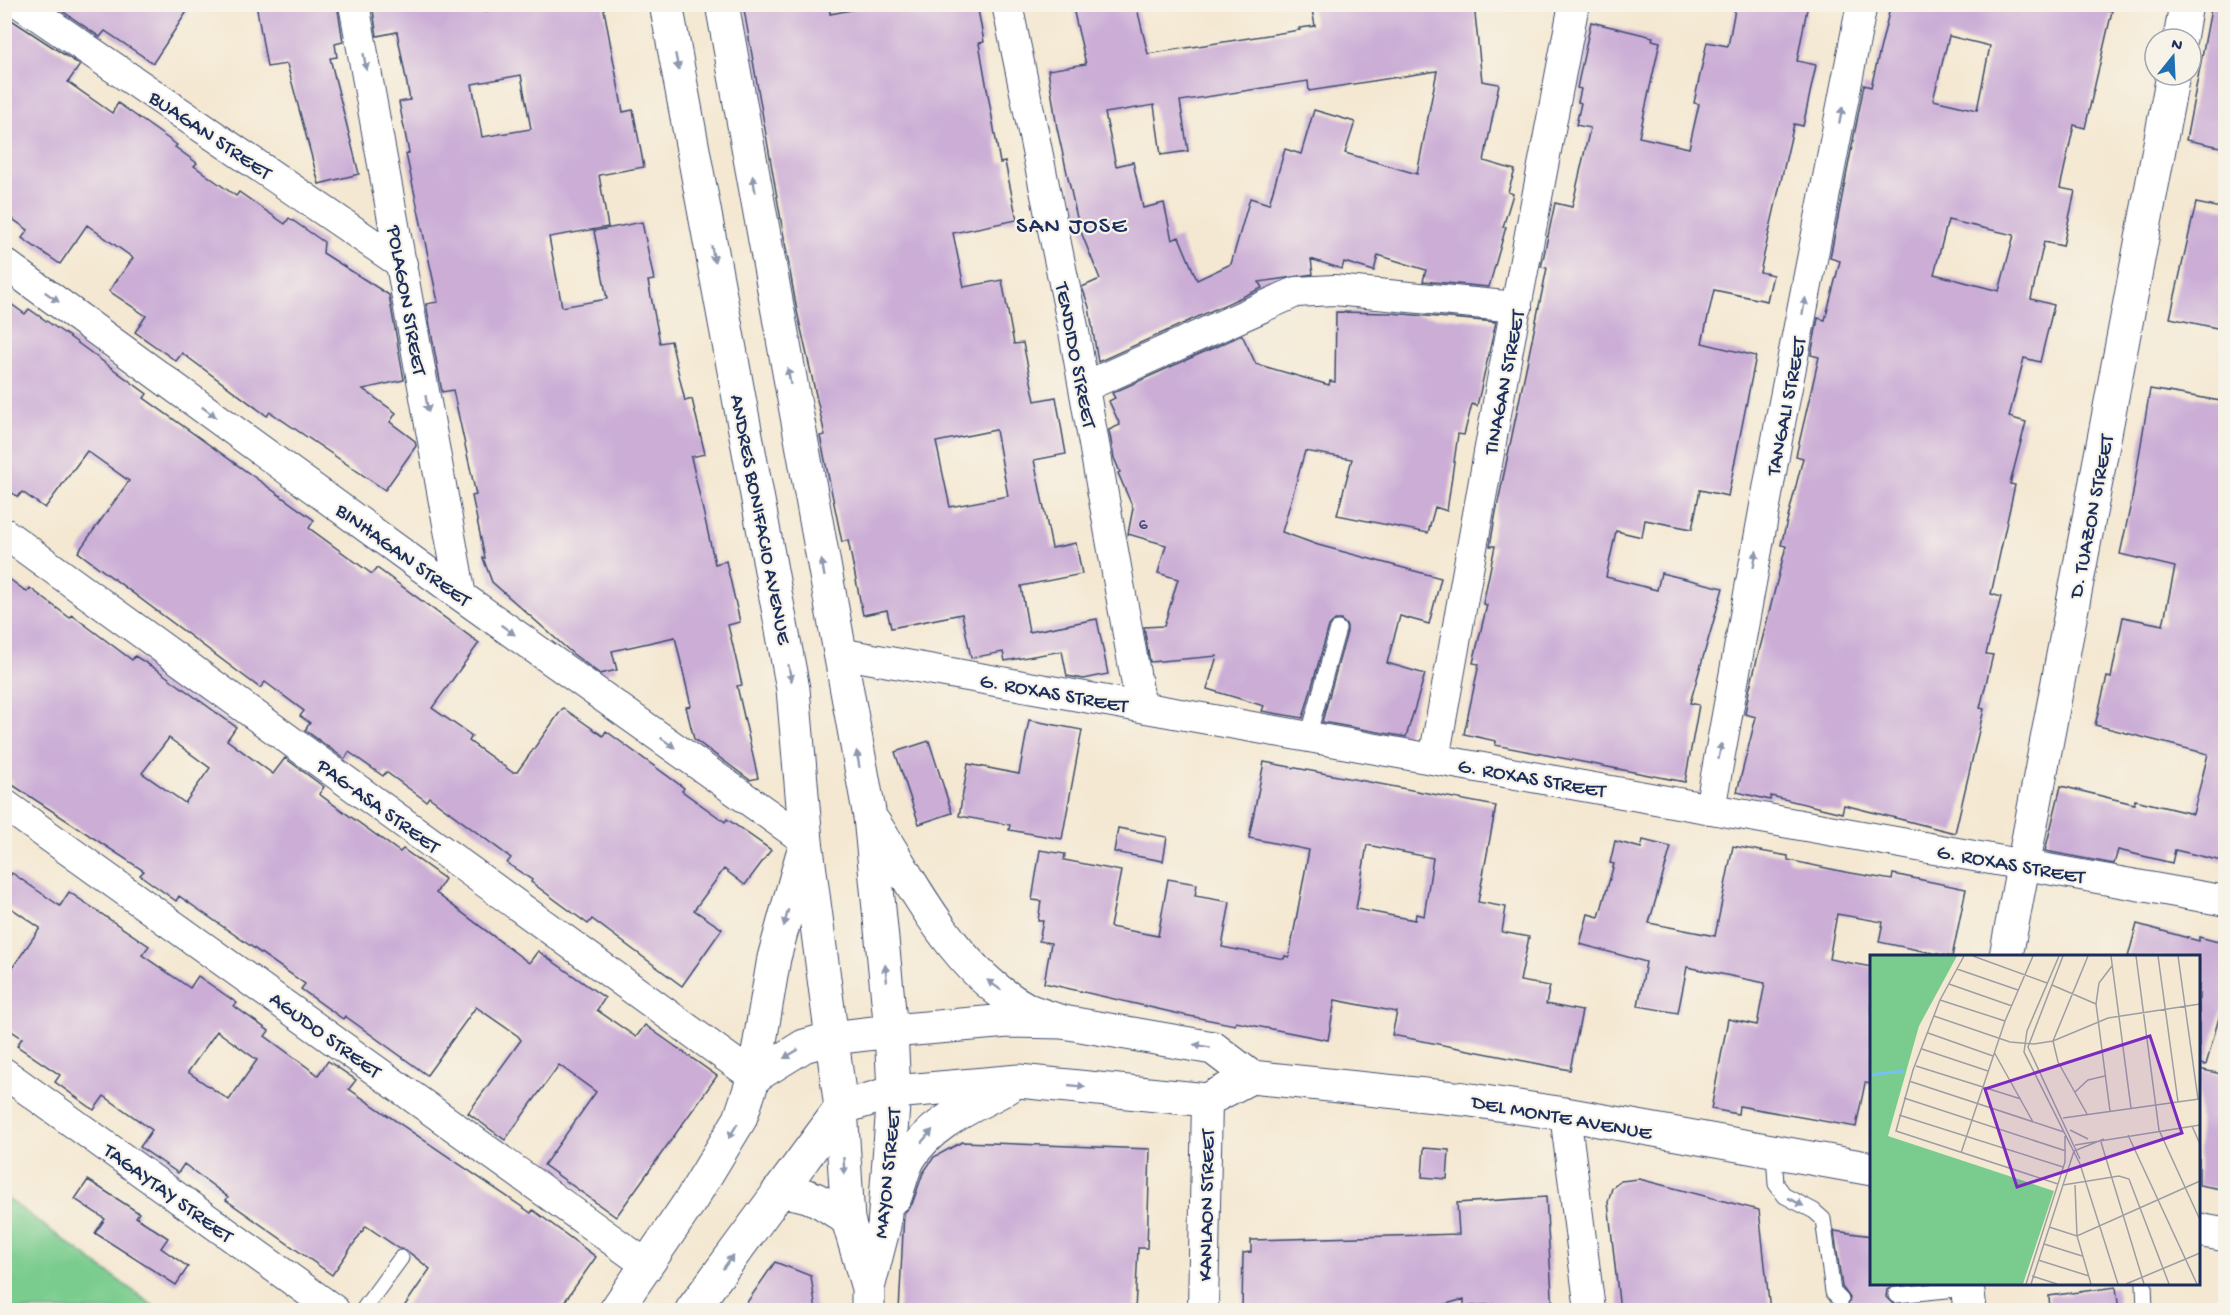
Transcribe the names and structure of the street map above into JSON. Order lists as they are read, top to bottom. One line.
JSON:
{"streets":{"main road":["D. TUAZON STREET","ANDRES BONIFACIO AVENUE","DEL MONTE AVENUE","MAYON STREET"],"street":["BUAGAN STREET","POLAGON STREET","TENDIDO STREET","TINAGAN STREET","TANGALI STREET","BINHAGAN STREET","G. ROXAS STREET","PAG-ASA STREET","AGUDO STREET","TAGAYTAY STREET","KANLAON STREET"]},"crossings":[["BUAGAN STREET","POLAGON STREET"],["POLAGON STREET","BINHAGAN STREET"],["TENDIDO STREET","G. ROXAS STREET"],["TINAGAN STREET","G. ROXAS STREET"],["TANGALI STREET","G. ROXAS STREET"],["D. TUAZON STREET","G. ROXAS STREET"],["ANDRES BONIFACIO AVENUE","BINHAGAN STREET"],["ANDRES BONIFACIO AVENUE","MAYON STREET"]],"one_way":["POLAGON STREET","TANGALI STREET","BINHAGAN STREET"],"districts":["SAN JOSE"],"house_numbers":["6"],"north":"top"}
